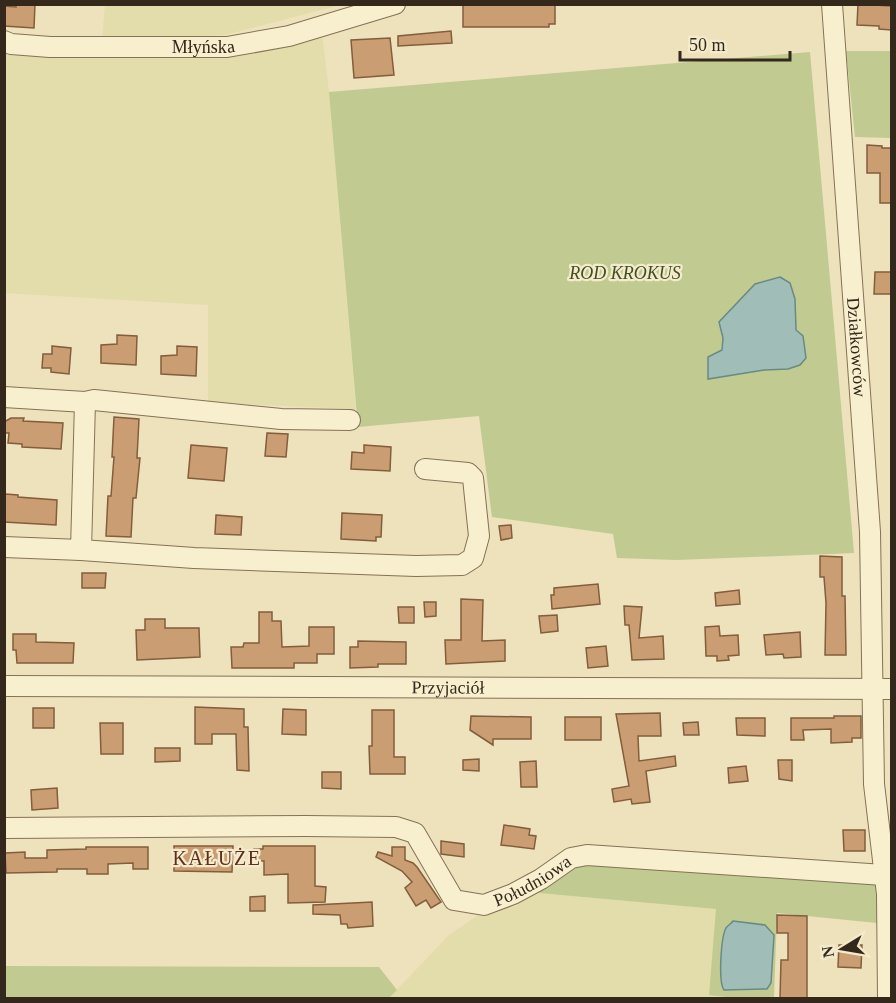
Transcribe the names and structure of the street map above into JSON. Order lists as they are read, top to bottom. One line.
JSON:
{"streets":{"street":["Młyńska","Działkowców","Przyjaciół","Południowa"]},"crossings":[["Działkowców","Przyjaciół"],["Działkowców","Południowa"]],"districts":["KAŁUŻE"],"parks":["ROD KROKUS"],"scale_bar":"50 m","north":"left"}
